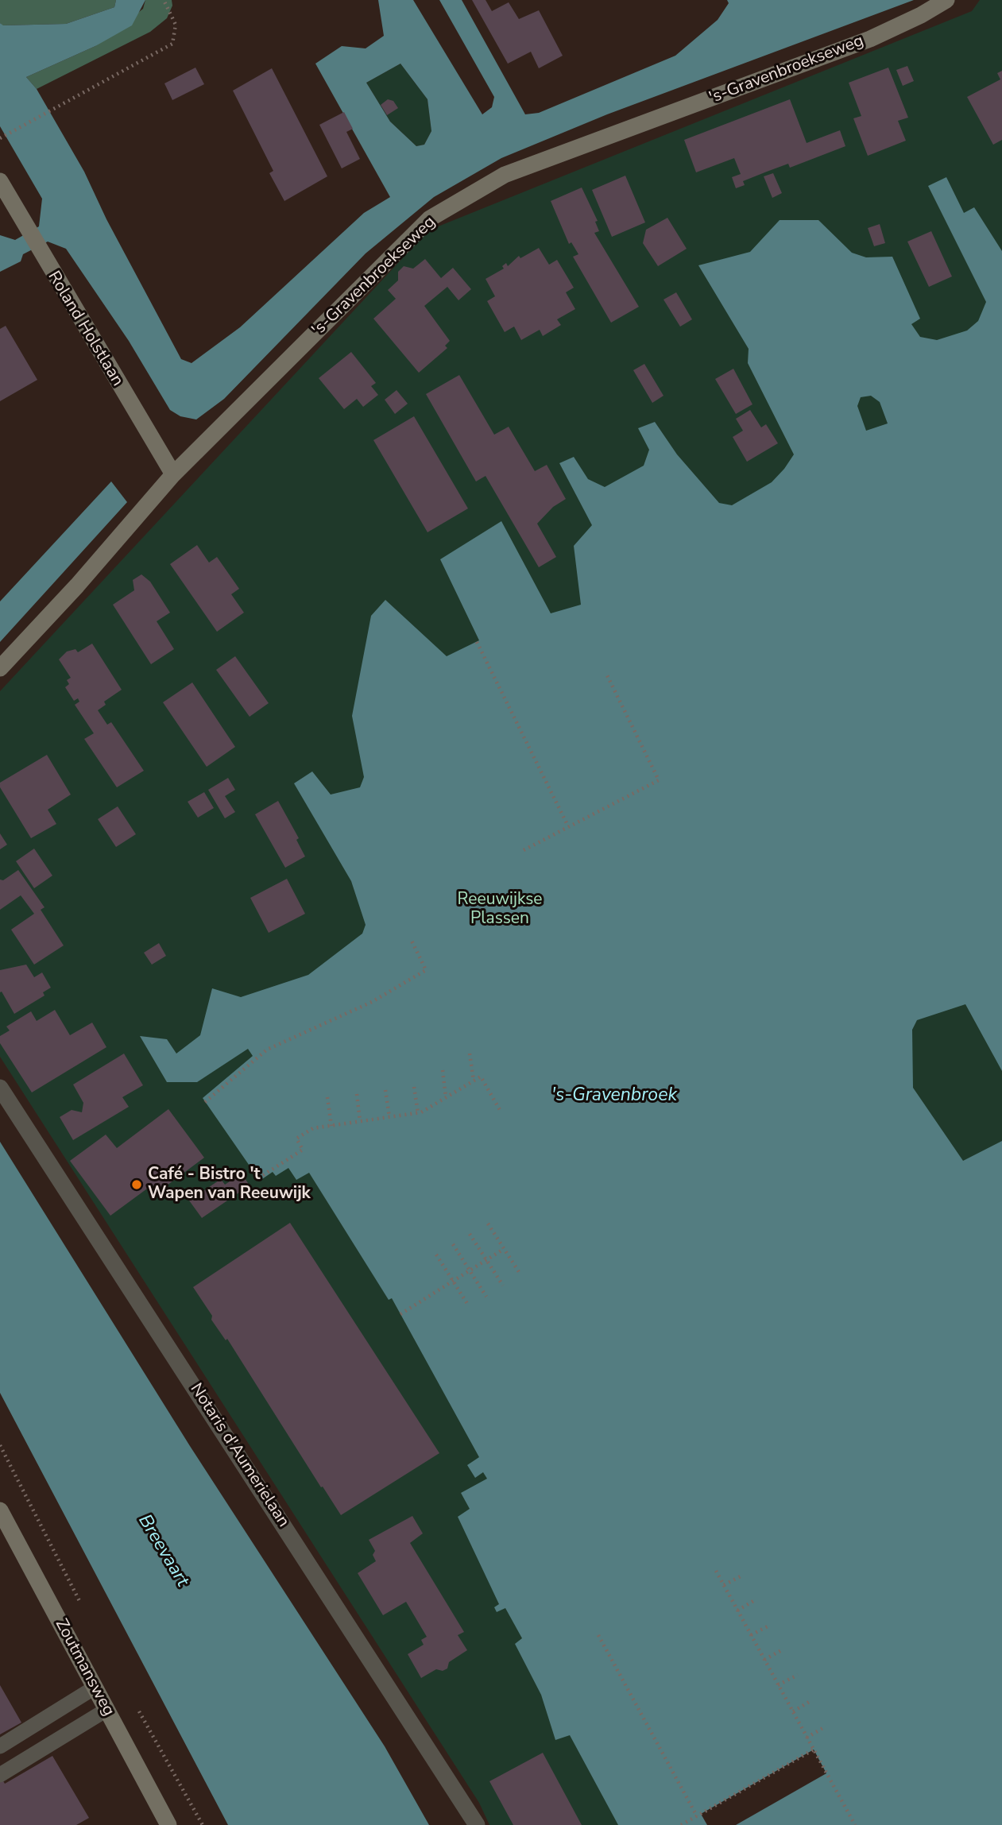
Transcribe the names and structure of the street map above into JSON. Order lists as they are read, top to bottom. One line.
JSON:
{"streets":{"street":["'s-Gravenbroekseweg","Roland Holstlaan","Notaris d'Aumerielaan","Zoutmansweg"]},"crossings":[["'s-Gravenbroekseweg","Roland Holstlaan"]],"water":["'s-Gravenbroek","Breevaart"],"parks":["Reeuwijkse Plassen"],"places":["Café - Bistro 't Wapen van Reeuwijk"]}
